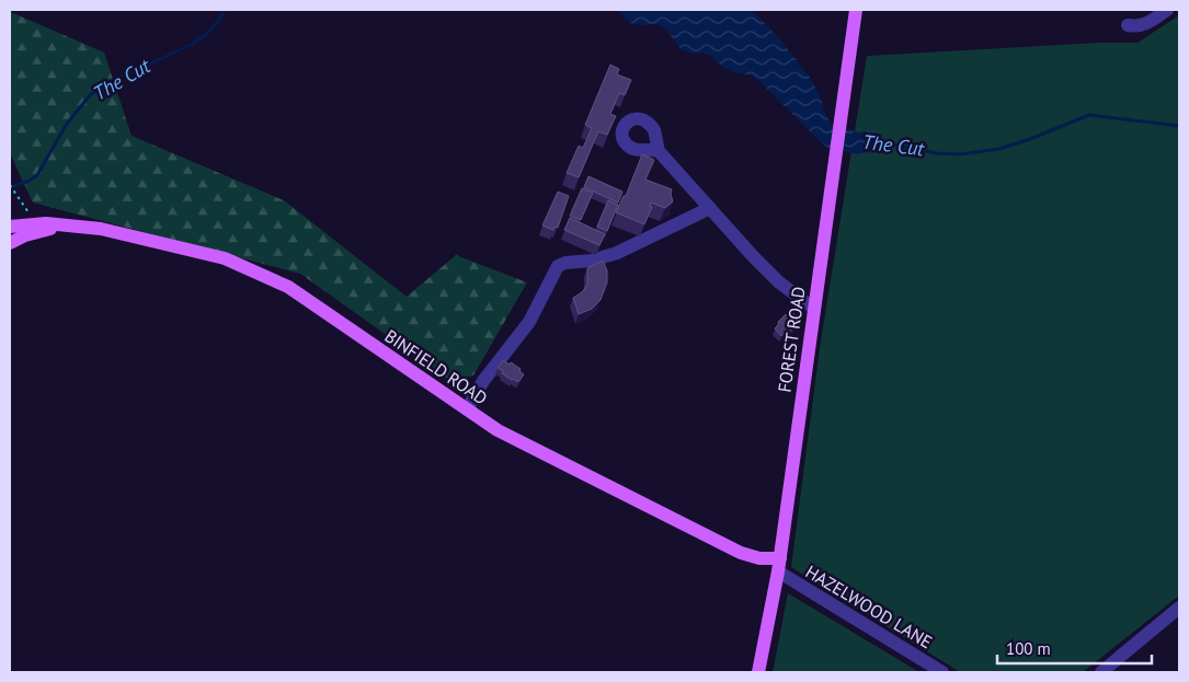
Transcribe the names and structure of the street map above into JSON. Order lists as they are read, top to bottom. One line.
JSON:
{"streets":{"main road":["FOREST ROAD","BINFIELD ROAD"],"street":["HAZELWOOD LANE"]},"crossings":[["FOREST ROAD","BINFIELD ROAD"],["FOREST ROAD","HAZELWOOD LANE"],["BINFIELD ROAD","HAZELWOOD LANE"]],"water":["The Cut"],"scale_bar":"100 m"}
